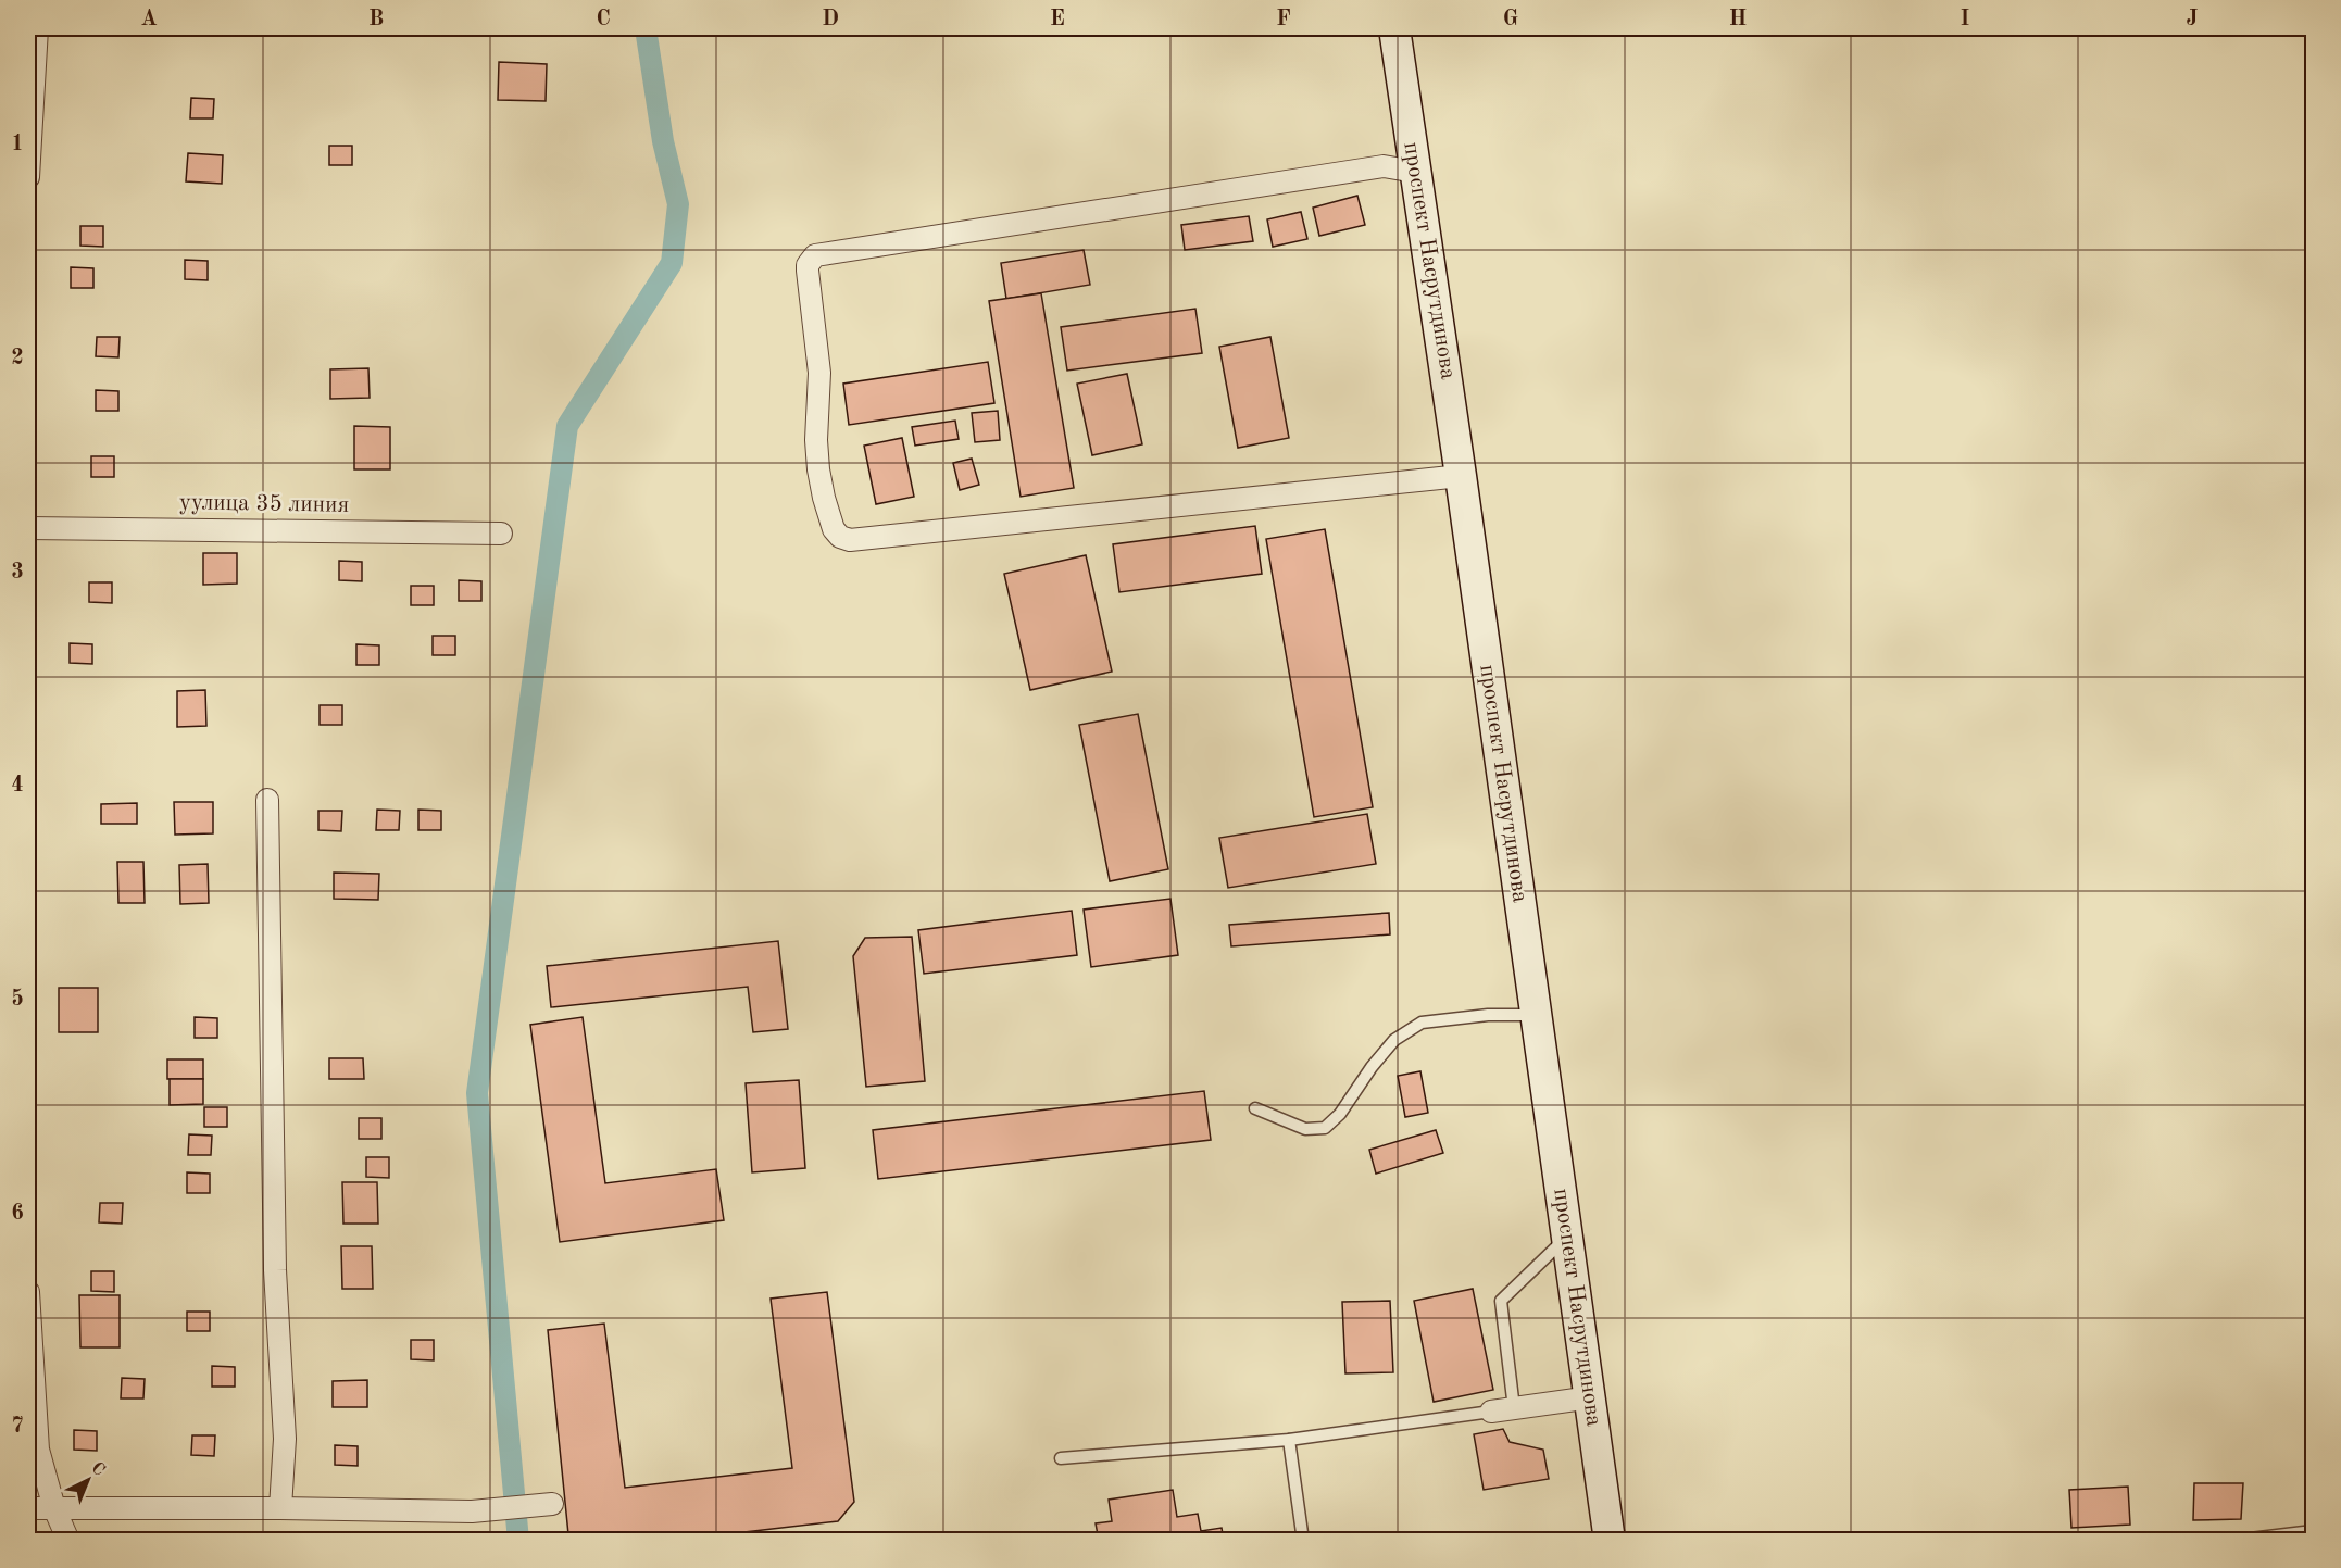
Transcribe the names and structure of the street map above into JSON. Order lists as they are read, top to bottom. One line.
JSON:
{"streets":{"main road":["проспект Насрутдинова"],"street":["уулица 35 линия"]},"north":"top right","grid":{"columns":["A","B","C","D","E","F","G","H","I","J"],"rows":["1","2","3","4","5","6","7"]}}
